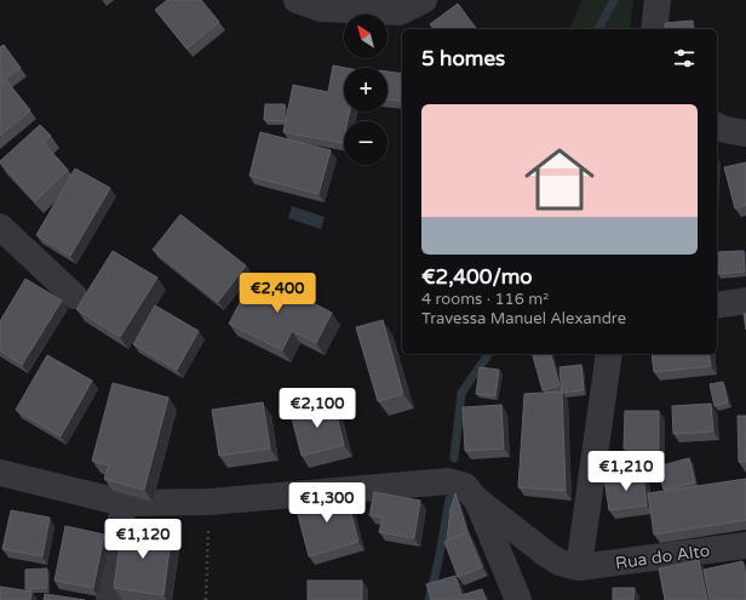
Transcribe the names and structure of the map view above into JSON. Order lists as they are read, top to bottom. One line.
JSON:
{"streets":{"street":["Rua do Alto"]},"north":"top left","page":{"map_buttons":["+","−"],"heading":"5 homes","list":[{"name":"€2,400/mo","note":"4 rooms · 116 m² · Travessa Manuel Alexandre"}],"price":["€2,400","€2,100","€1,210","€1,300","€1,120"]}}
